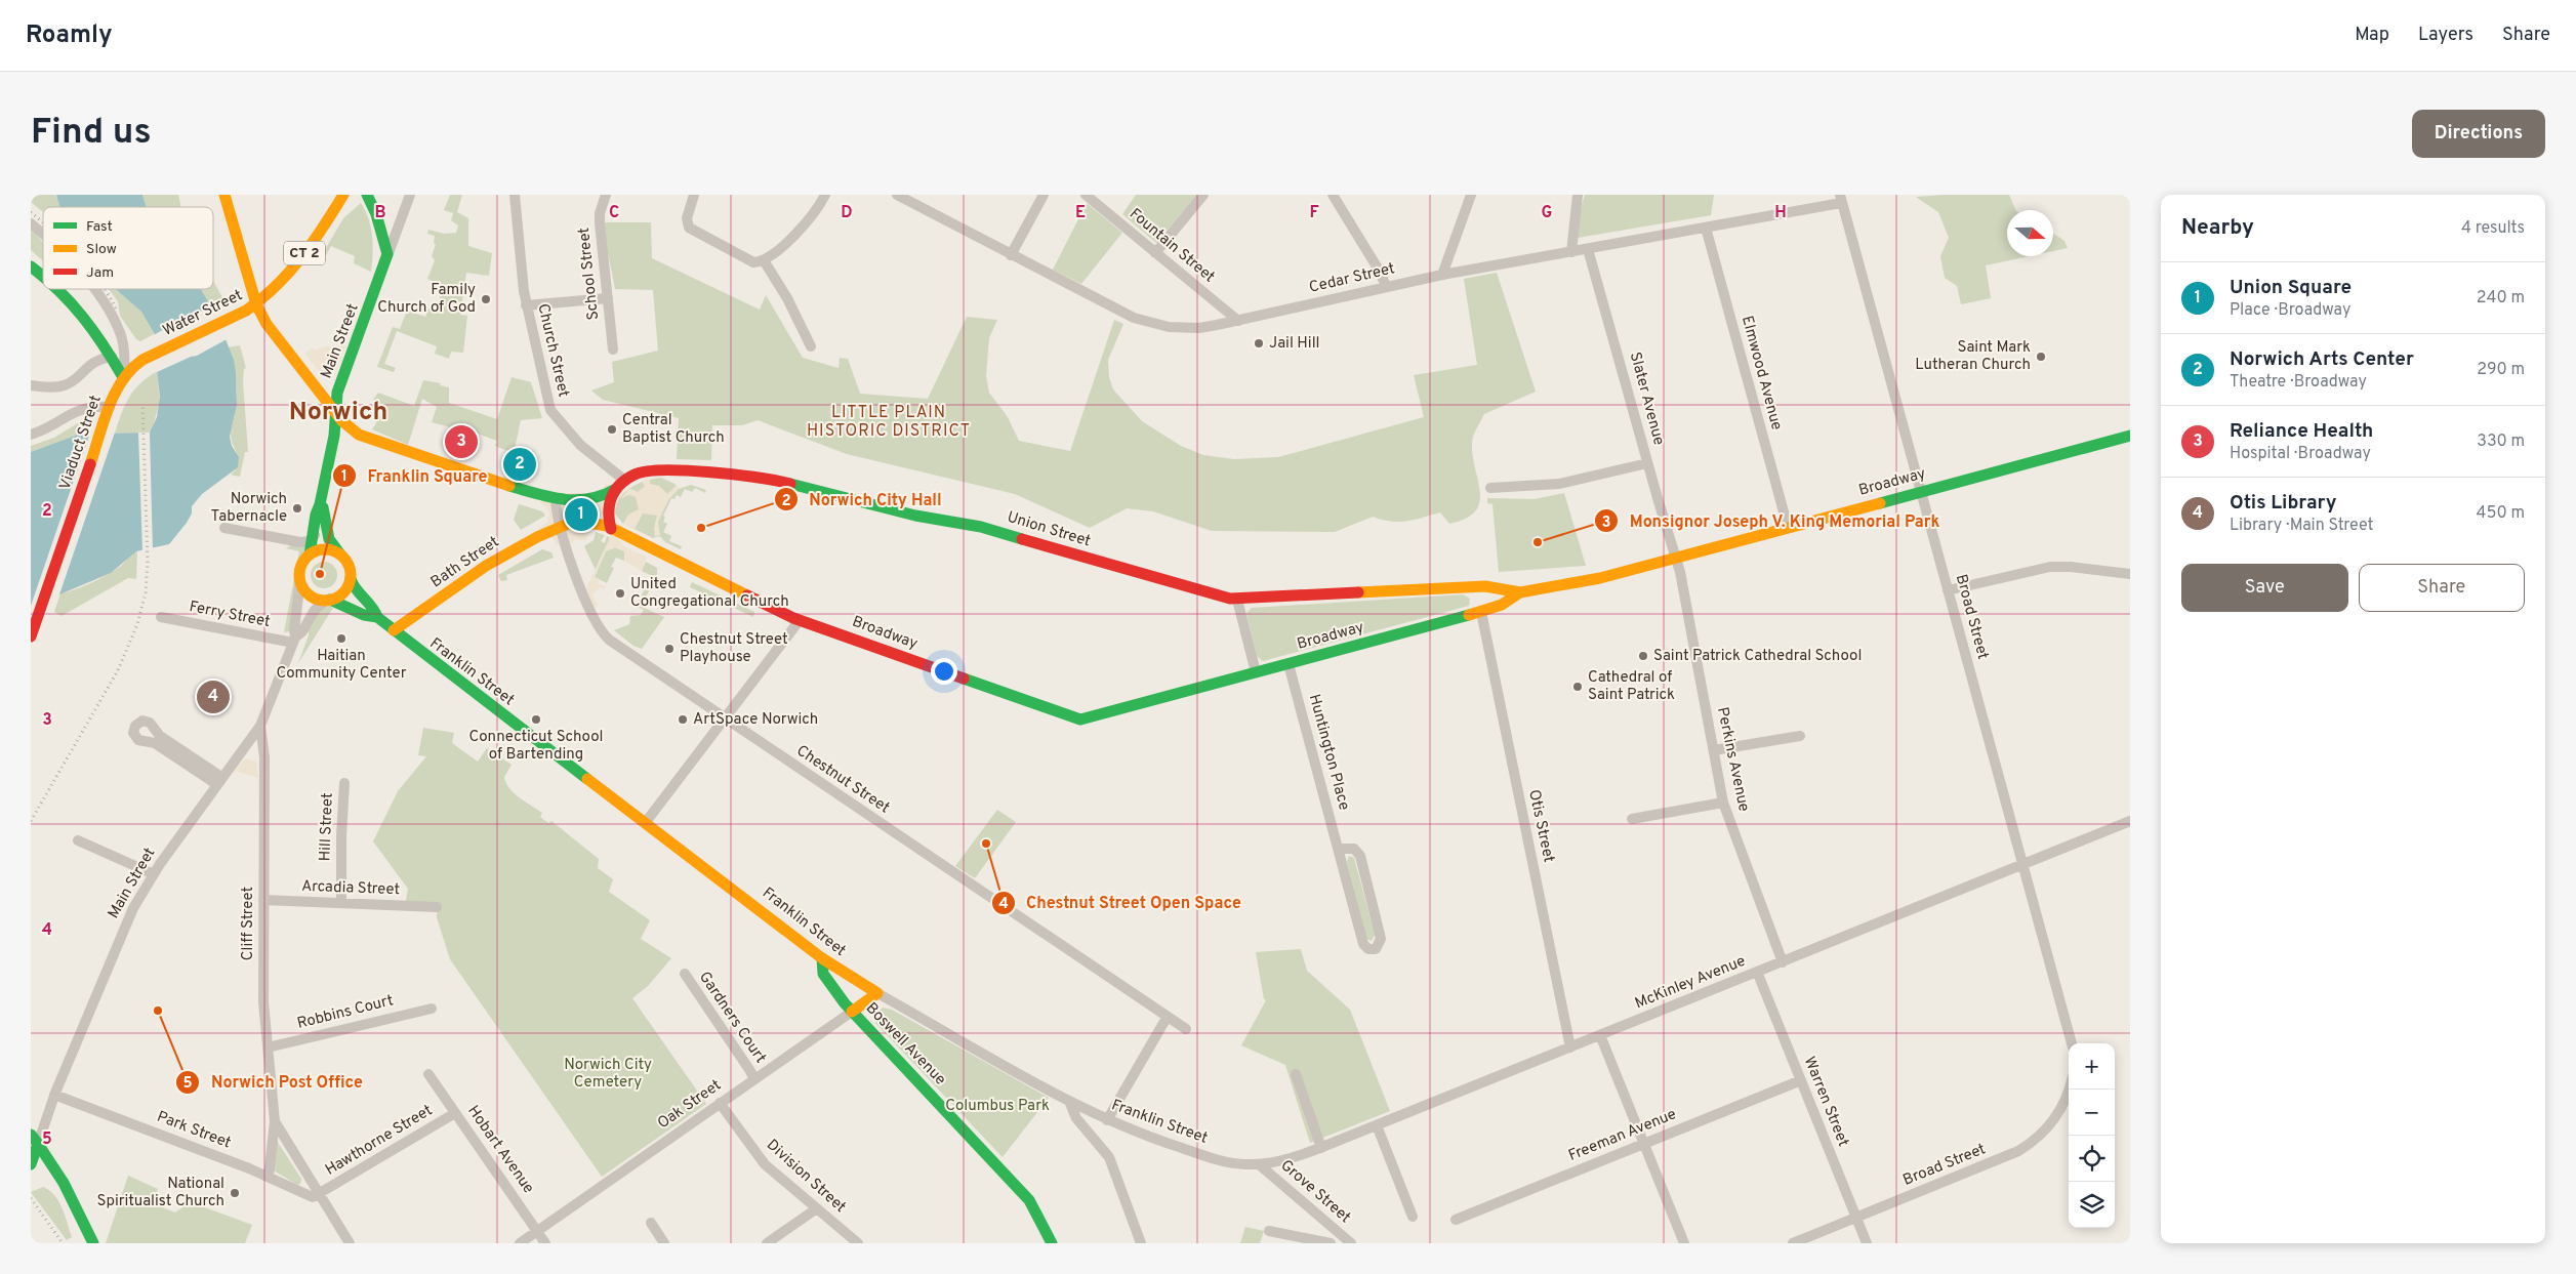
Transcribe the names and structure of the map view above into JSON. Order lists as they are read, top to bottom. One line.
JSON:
{"streets":{"main road":["CT 2","Water Street","Main Street","Viaduct Street","Broadway","Union Street","Bath Street","Franklin Street","Boswell Avenue","Oak Street"],"street":["Fountain Street","School Street","Cedar Street","Church Street","Elmwood Avenue","Slater Avenue","Ferry Street","Broad Street","Huntington Place","Perkins Avenue","Chestnut Street","Otis Street","Hill Street","Arcadia Street","Cliff Street","McKinley Avenue","Robbins Court","Gardners Court","Warren Street","Park Street","Freeman Avenue","Hawthorne Street","Hobart Avenue","Division Street","Grove Street"]},"crossings":[["Fountain Street","Cedar Street"],["Cedar Street","Elmwood Avenue"],["Cedar Street","Slater Avenue"],["Cedar Street","Broad Street"],["Water Street","Viaduct Street"],["Main Street","Ferry Street"],["Main Street","Franklin Street"],["Main Street","Cliff Street"],["Main Street","Park Street"],["Church Street","Union Street"],["Elmwood Avenue","Broadway"],["Slater Avenue","Broadway"],["Slater Avenue","Perkins Avenue"],["Broadway","Union Street"],["Broadway","Bath Street"],["Broadway","Broad Street"],["Broadway","Huntington Place"],["Broadway","Perkins Avenue"],["Broadway","Chestnut Street"],["Broadway","Otis Street"],["Bath Street","Franklin Street"],["Bath Street","Chestnut Street"],["Broad Street","McKinley Avenue"],["Broad Street","Warren Street"],["Franklin Street","McKinley Avenue"],["Franklin Street","Boswell Avenue"],["Franklin Street","Oak Street"],["Franklin Street","Grove Street"],["Perkins Avenue","McKinley Avenue"],["Otis Street","McKinley Avenue"],["Hill Street","Arcadia Street"],["Arcadia Street","Cliff Street"],["Cliff Street","Robbins Court"],["Cliff Street","Park Street"],["Cliff Street","Hawthorne Street"],["McKinley Avenue","Warren Street"],["McKinley Avenue","Grove Street"],["Gardners Court","Oak Street"],["Boswell Avenue","Oak Street"],["Warren Street","Freeman Avenue"],["Oak Street","Hobart Avenue"],["Oak Street","Division Street"],["Park Street","Hawthorne Street"],["Hawthorne Street","Hobart Avenue"]],"districts":["Norwich","LITTLE PLAIN HISTORIC DISTRICT"],"parks":["Norwich City Cemetery","Columbus Park"],"places":["Family Church of God","Jail Hill","Saint Mark Lutheran Church","Central Baptist Church","Norwich Tabernacle","Norwich City Hall","Monsignor Joseph V. King Memorial Park","Franklin Square","United Congregational Church","Haitian Community Center","Chestnut Street Playhouse","Saint Patrick Cathedral School","Cathedral of Saint Patrick","Connecticut School of Bartending","ArtSpace Norwich","Chestnut Street Open Space","Norwich Post Office","National Spiritualist Church"],"legend":["Fast","Slow","Jam"],"north":"right","page":{"header":"Roamly","nav":["Map","Layers","Share"],"buttons":["Directions",["Save","Share"]],"title":"Find us","heading":["Nearby","4 results"],"list":[{"mark":"1","name":"Union Square","note":"Place · Broadway","value":"240 m"},{"mark":"2","name":"Norwich Arts Center","note":"Theatre · Broadway","value":"290 m"},{"mark":"3","name":"Reliance Health","note":"Hospital · Broadway","value":"330 m"},{"mark":"4","name":"Otis Library","note":"Library · Main Street","value":"450 m"}],"pins":["3","2","1","4"],"map_buttons":["+","−"]},"grid":{"columns":["B","C","D","E","F","G","H"],"rows":["2","3","4","5"]}}
